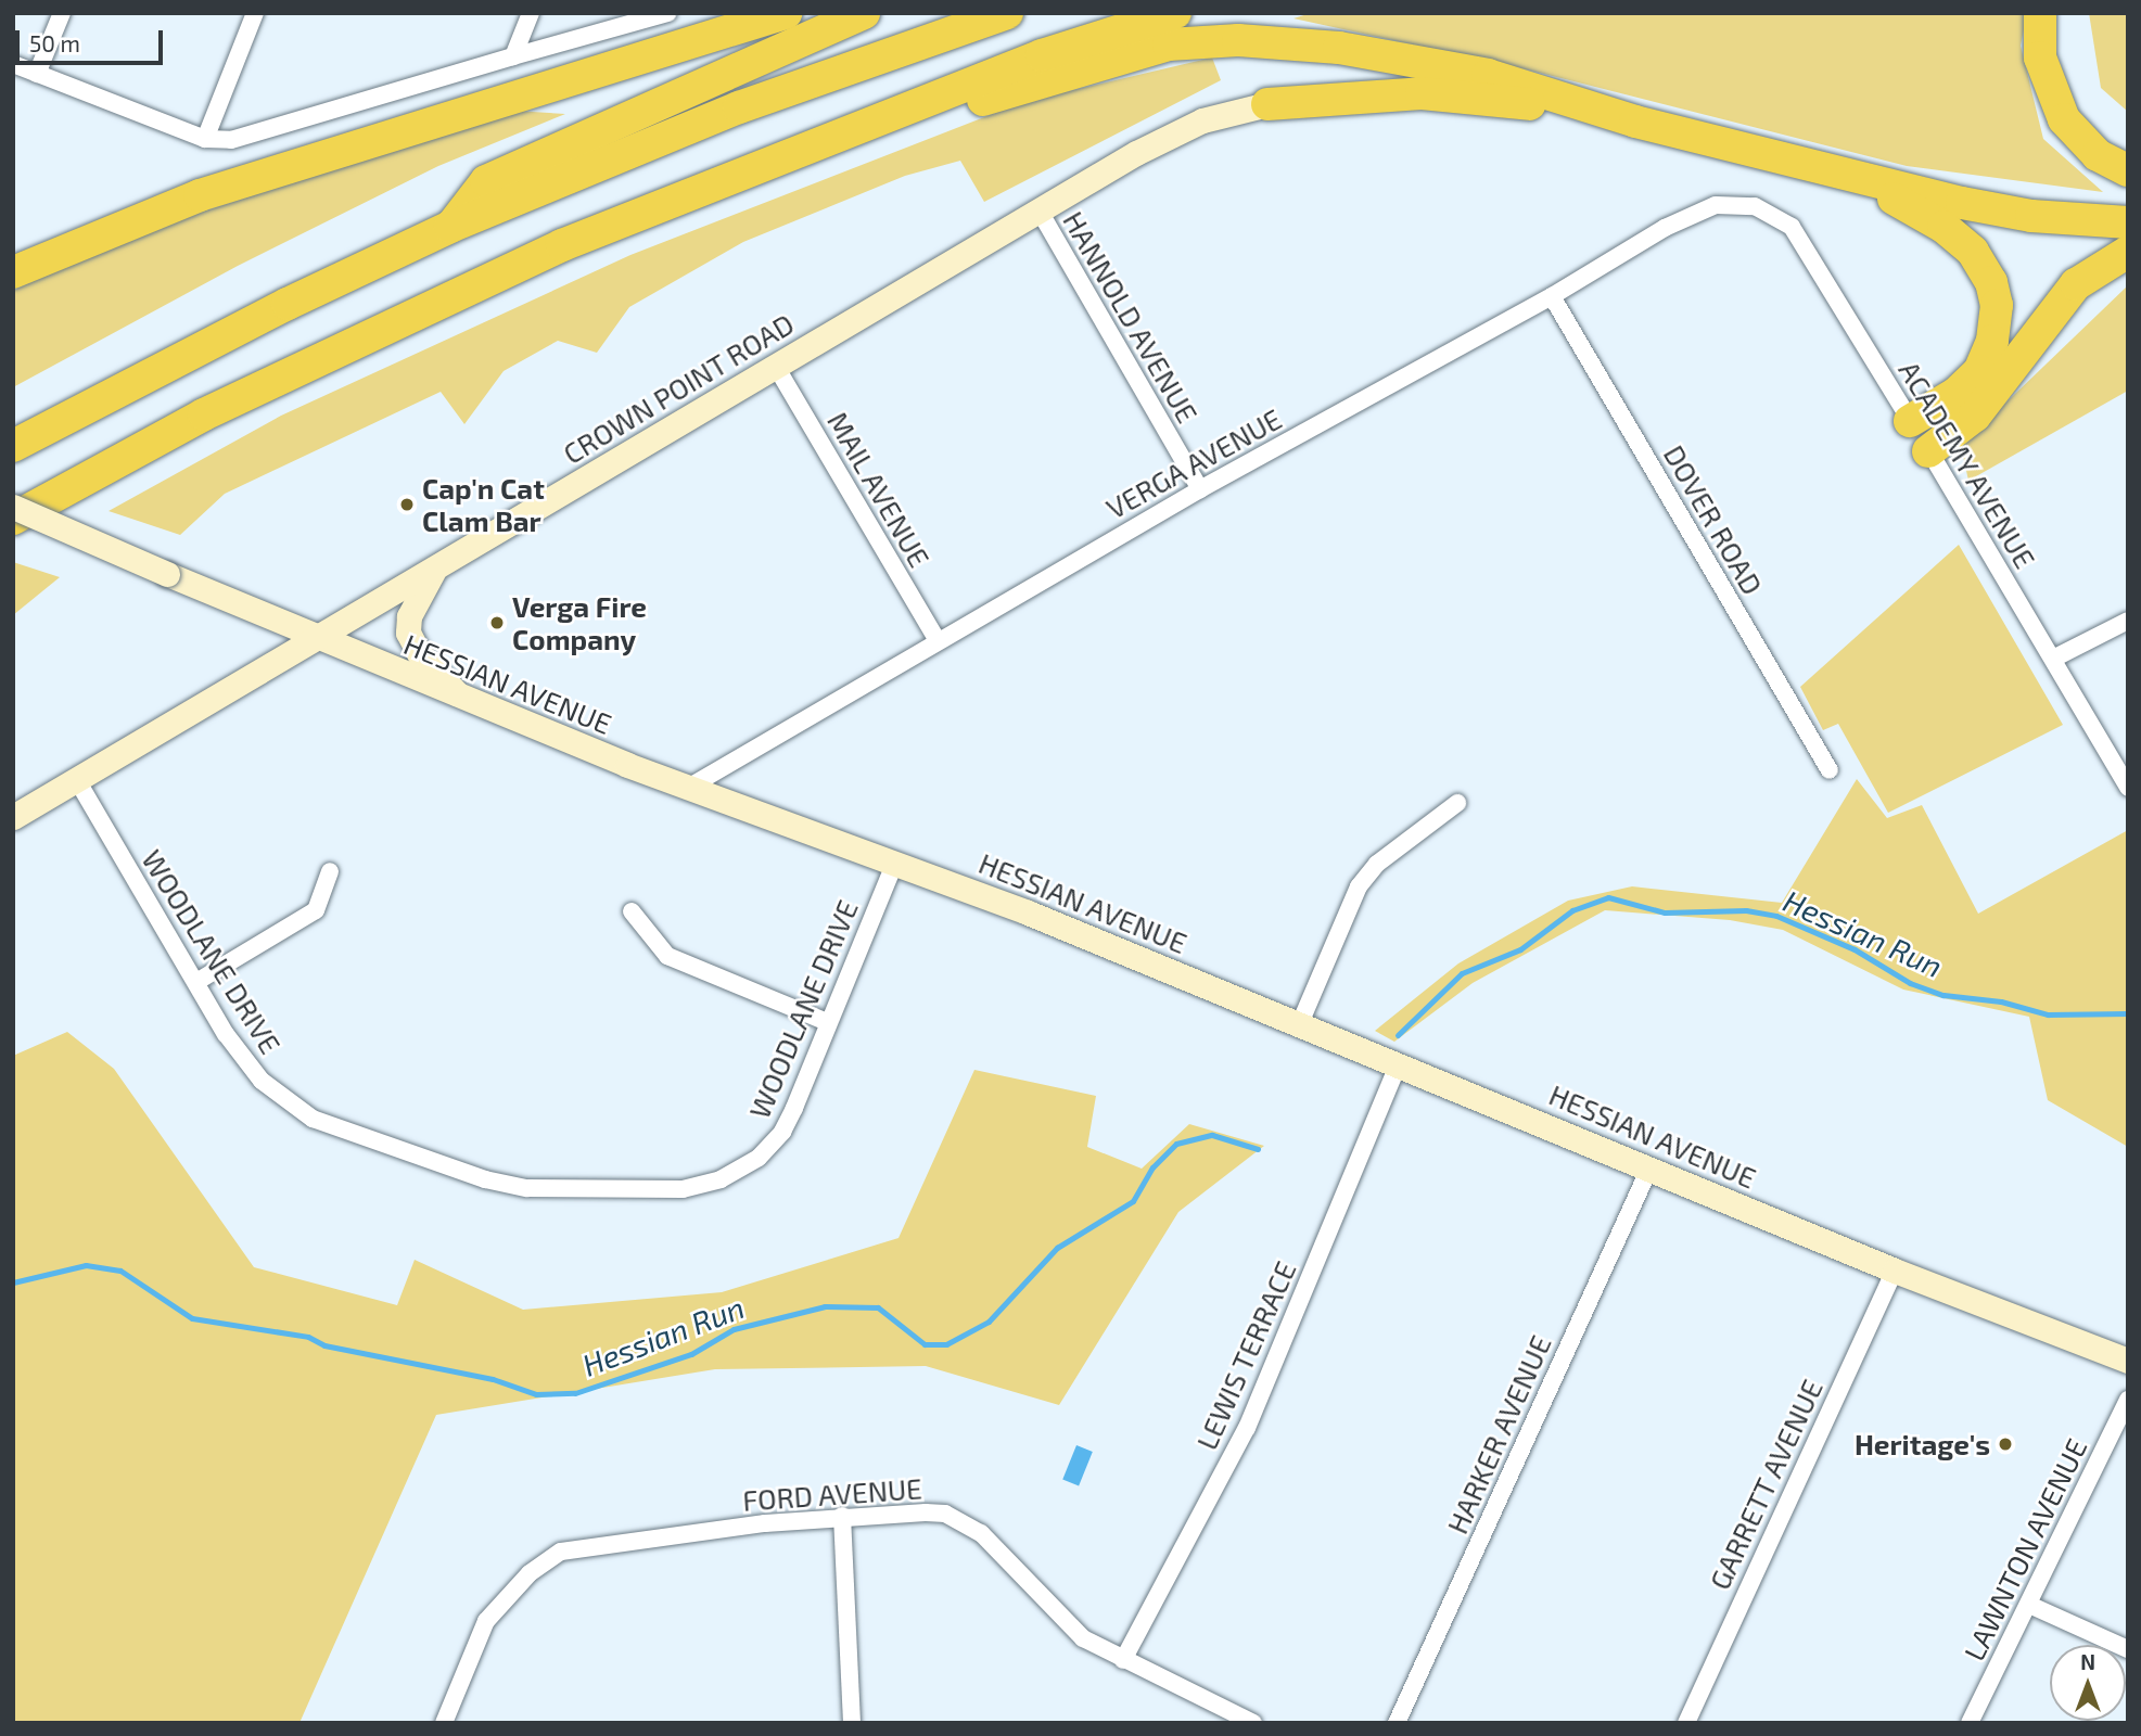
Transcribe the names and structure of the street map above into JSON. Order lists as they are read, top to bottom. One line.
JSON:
{"streets":{"main road":["CROWN POINT ROAD","HESSIAN AVENUE"],"street":["HANNOLD AVENUE","VERGA AVENUE","ACADEMY AVENUE","MAIL AVENUE","DOVER ROAD","WOODLANE DRIVE","LEWIS TERRACE","HARKER AVENUE","GARRETT AVENUE","FORD AVENUE","LAWNTON AVENUE"]},"crossings":[["HANNOLD AVENUE","CROWN POINT ROAD"],["HANNOLD AVENUE","VERGA AVENUE"],["CROWN POINT ROAD","MAIL AVENUE"],["CROWN POINT ROAD","HESSIAN AVENUE"],["CROWN POINT ROAD","WOODLANE DRIVE"],["VERGA AVENUE","ACADEMY AVENUE"],["VERGA AVENUE","MAIL AVENUE"],["VERGA AVENUE","DOVER ROAD"],["VERGA AVENUE","HESSIAN AVENUE"],["HESSIAN AVENUE","WOODLANE DRIVE"],["HESSIAN AVENUE","LEWIS TERRACE"],["HESSIAN AVENUE","HARKER AVENUE"],["HESSIAN AVENUE","GARRETT AVENUE"],["LEWIS TERRACE","FORD AVENUE"]],"water":["Hessian Run"],"places":["Cap'n Cat Clam Bar","Verga Fire Company","Heritage's"],"scale_bar":"50 m","north":"top"}
